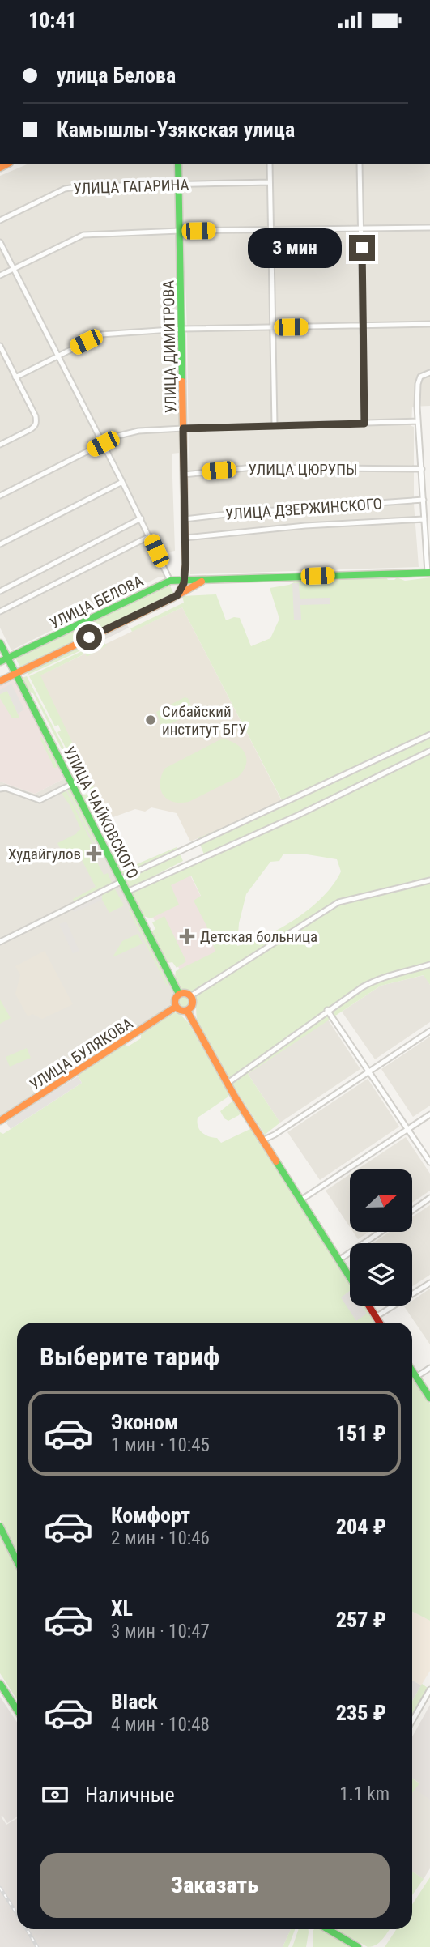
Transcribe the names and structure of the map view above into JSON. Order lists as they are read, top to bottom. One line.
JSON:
{"streets":{"main road":["УЛИЦА ДИМИТРОВА","УЛИЦА БЕЛОВА","УЛИЦА ЧАЙКОВСКОГО","УЛИЦА БУЛЯКОВА"],"street":["УЛИЦА ГАГАРИНА","УЛИЦА ЦЮРУПЫ","УЛИЦА ДЗЕРЖИНСКОГО"]},"crossings":[["УЛИЦА ГАГАРИНА","УЛИЦА ДИМИТРОВА"],["УЛИЦА ДИМИТРОВА","УЛИЦА ЦЮРУПЫ"],["УЛИЦА ДИМИТРОВА","УЛИЦА ДЗЕРЖИНСКОГО"],["УЛИЦА ДИМИТРОВА","УЛИЦА БЕЛОВА"],["УЛИЦА БЕЛОВА","УЛИЦА ЧАЙКОВСКОГО"],["УЛИЦА ЧАЙКОВСКОГО","УЛИЦА БУЛЯКОВА"]],"places":{"other":["Сибайский институт БГУ"],"health":["Худайгулов","Детская больница"]},"north":"right","page":{"status":"10:41","banner":["улица Белова","Камышлы-Узякская улица"],"bubble":"3 мин","heading":"Выберите тариф","list":[{"name":"Эконом","note":"1 мин · 10:45","value":"151 ₽"},{"name":"Комфорт","note":"2 мин · 10:46","value":"204 ₽"},{"name":"XL","note":"3 мин · 10:47","value":"257 ₽"},{"name":"Black","note":"4 мин · 10:48","value":"235 ₽"}],"pay":["Наличные","1.1 km"],"buttons":"Заказать"}}
